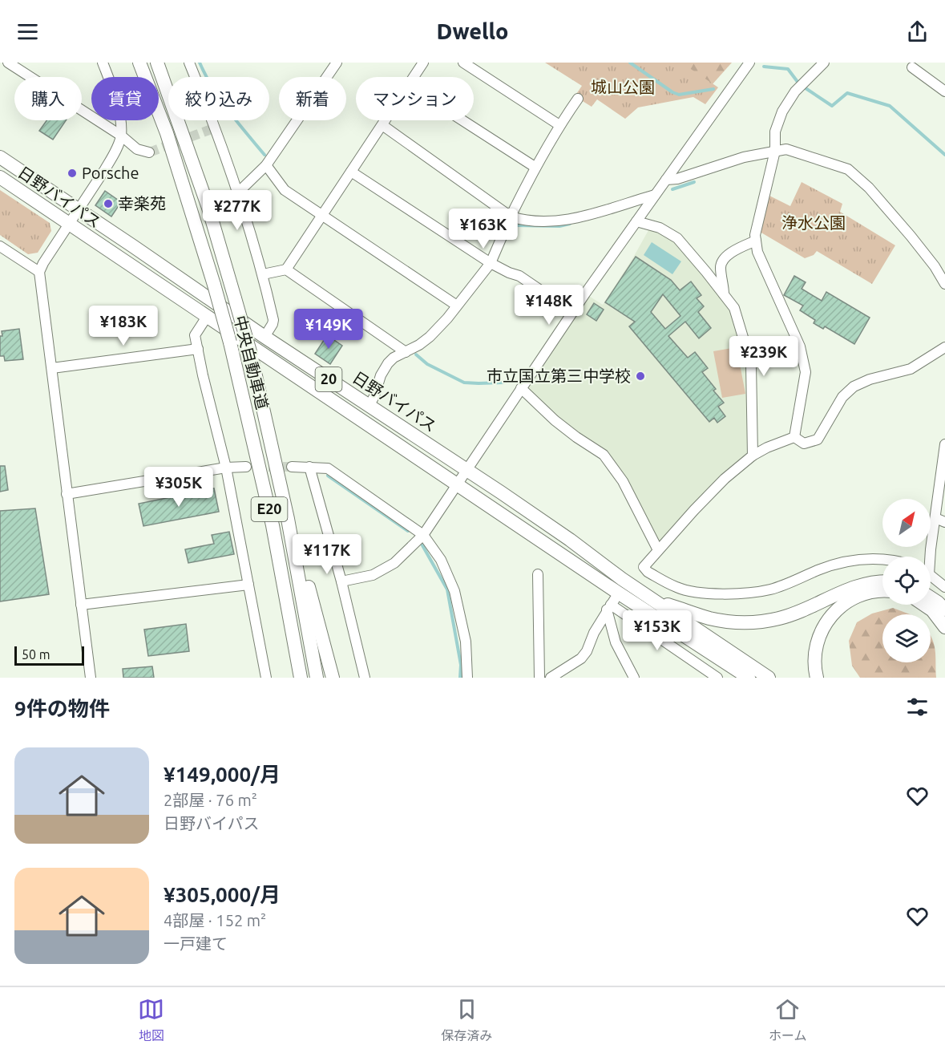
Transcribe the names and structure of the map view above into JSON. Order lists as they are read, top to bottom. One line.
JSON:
{"streets":{"highway":["日野バイパス","中央自動車道","20","E20"]},"parks":["城山公園","浄水公園"],"places":["Porsche","幸楽苑","市立国立第三中学校"],"scale_bar":"50 m","north":"top right","page":{"header":"Dwello","chip":["購入","賃貸","絞り込み","新着","マンション"],"price":["¥277K","¥163K","¥148K","¥183K","¥149K","¥239K","¥305K","¥117K","¥153K"],"scale":"50 m","heading":"9件の物件","list":[{"name":"¥149,000/月","note":"2部屋 · 76 m² · 日野バイパス"},{"name":"¥305,000/月","note":"4部屋 · 152 m² · 一戸建て"}],"tabs":["地図","保存済み","ホーム"]}}
